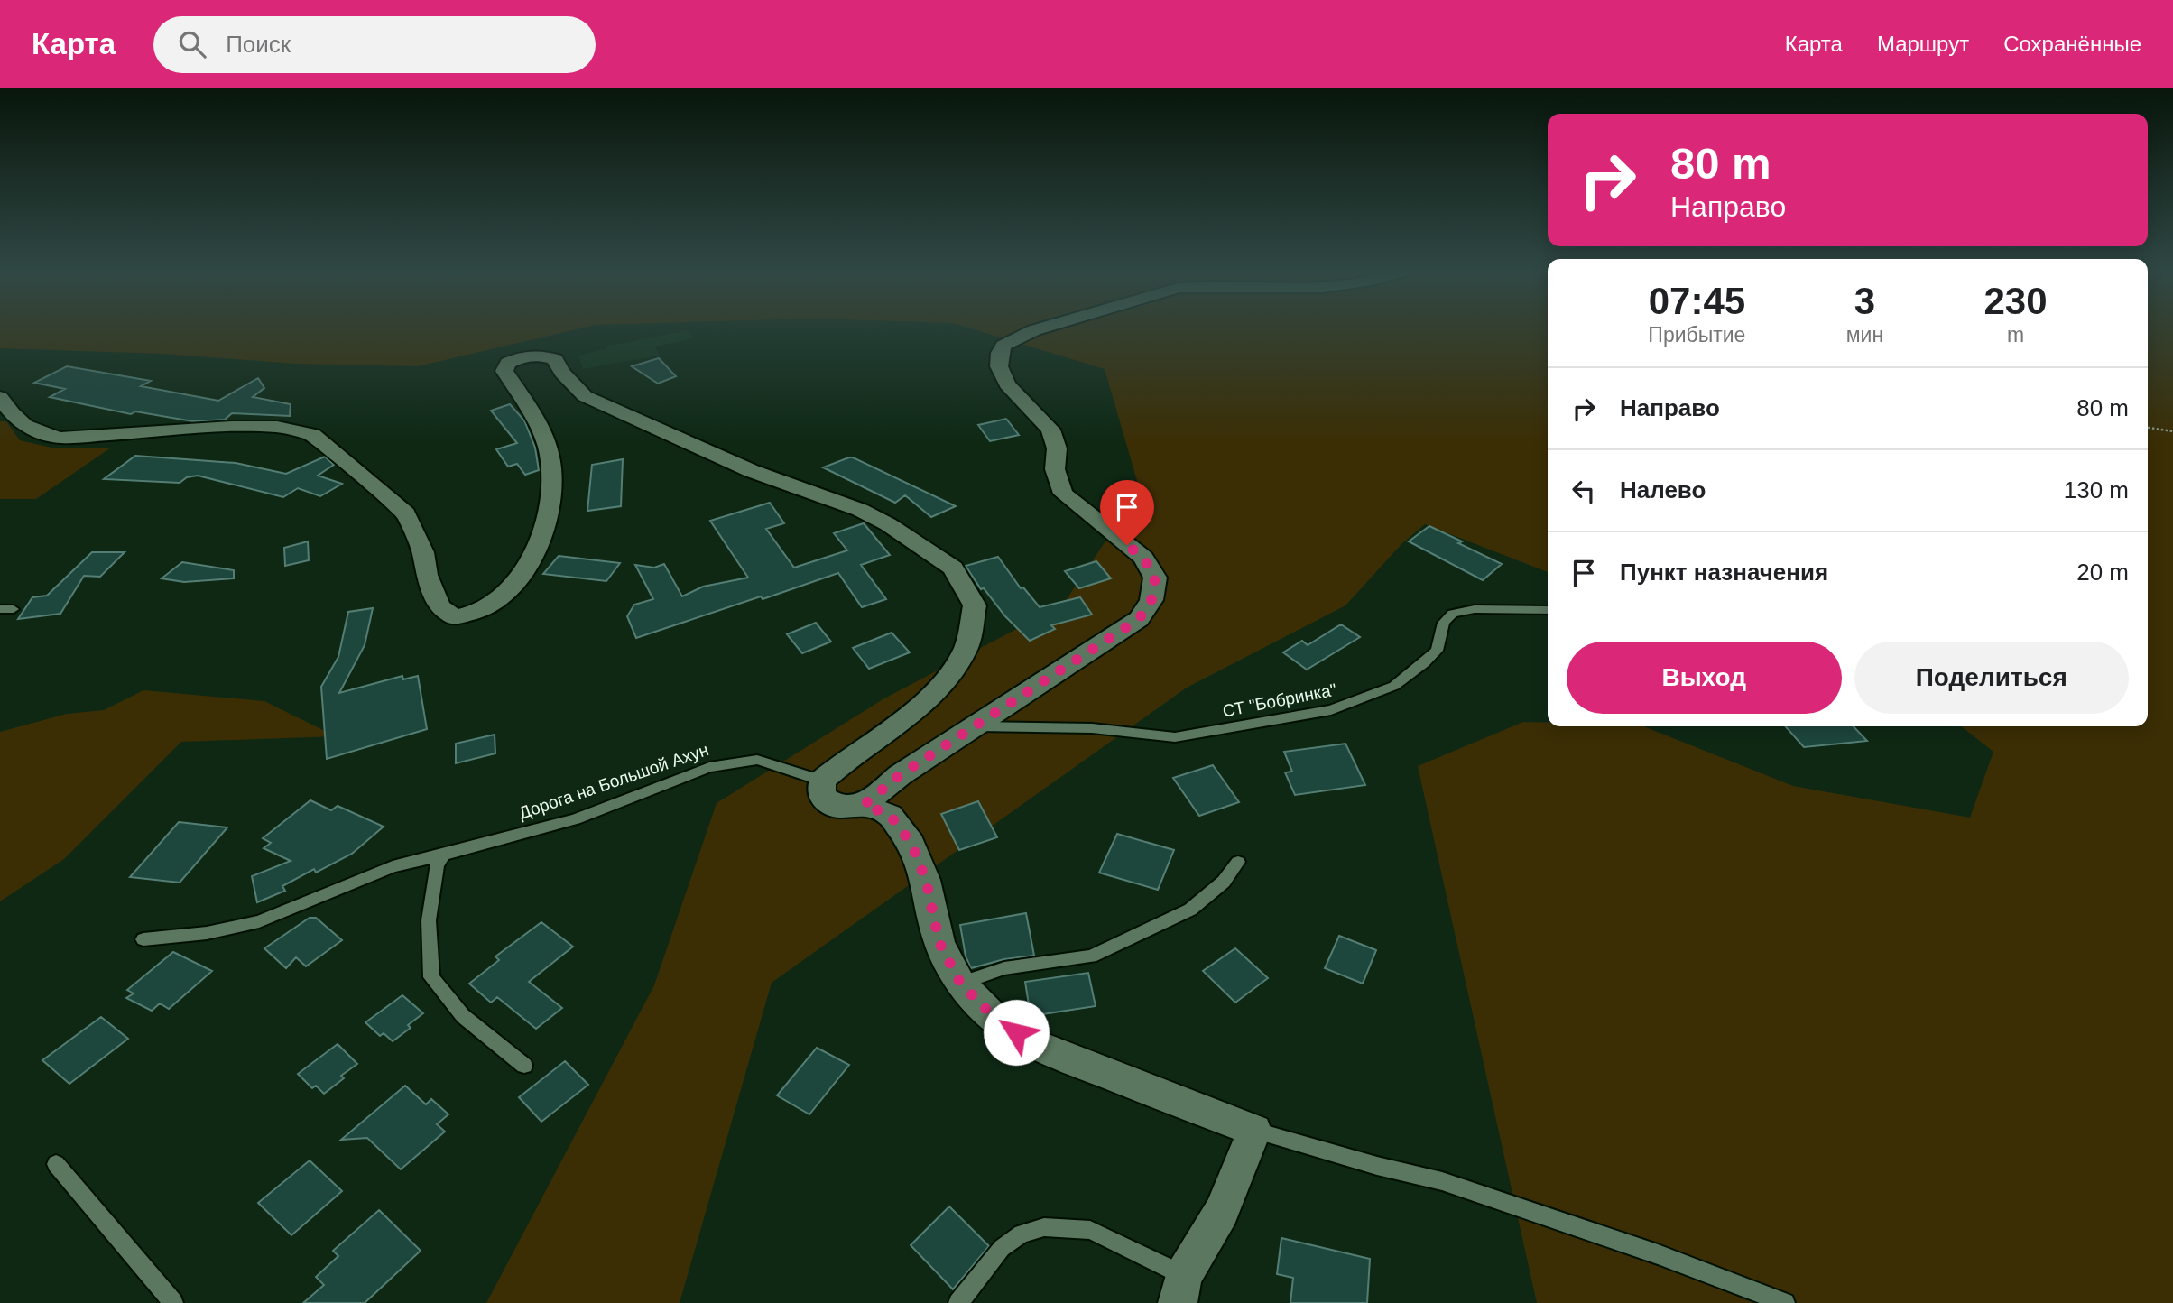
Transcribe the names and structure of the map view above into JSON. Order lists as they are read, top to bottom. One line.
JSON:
{"streets":{"lane":["СТ \"Бобринка\"","Дорога на Большой Ахун"]},"page":{"header":"Карта","search":"Поиск","nav":["Карта","Маршрут","Сохранённые"],"turn":["80 m","Направо"],"eta":["07:45","Прибытие","3","мин","230","m"],"list":[{"name":"Направо","value":"80 m"},{"name":"Налево","value":"130 m"},{"name":"Пункт назначения","value":"20 m"}],"buttons":["Выход","Поделиться"]}}
